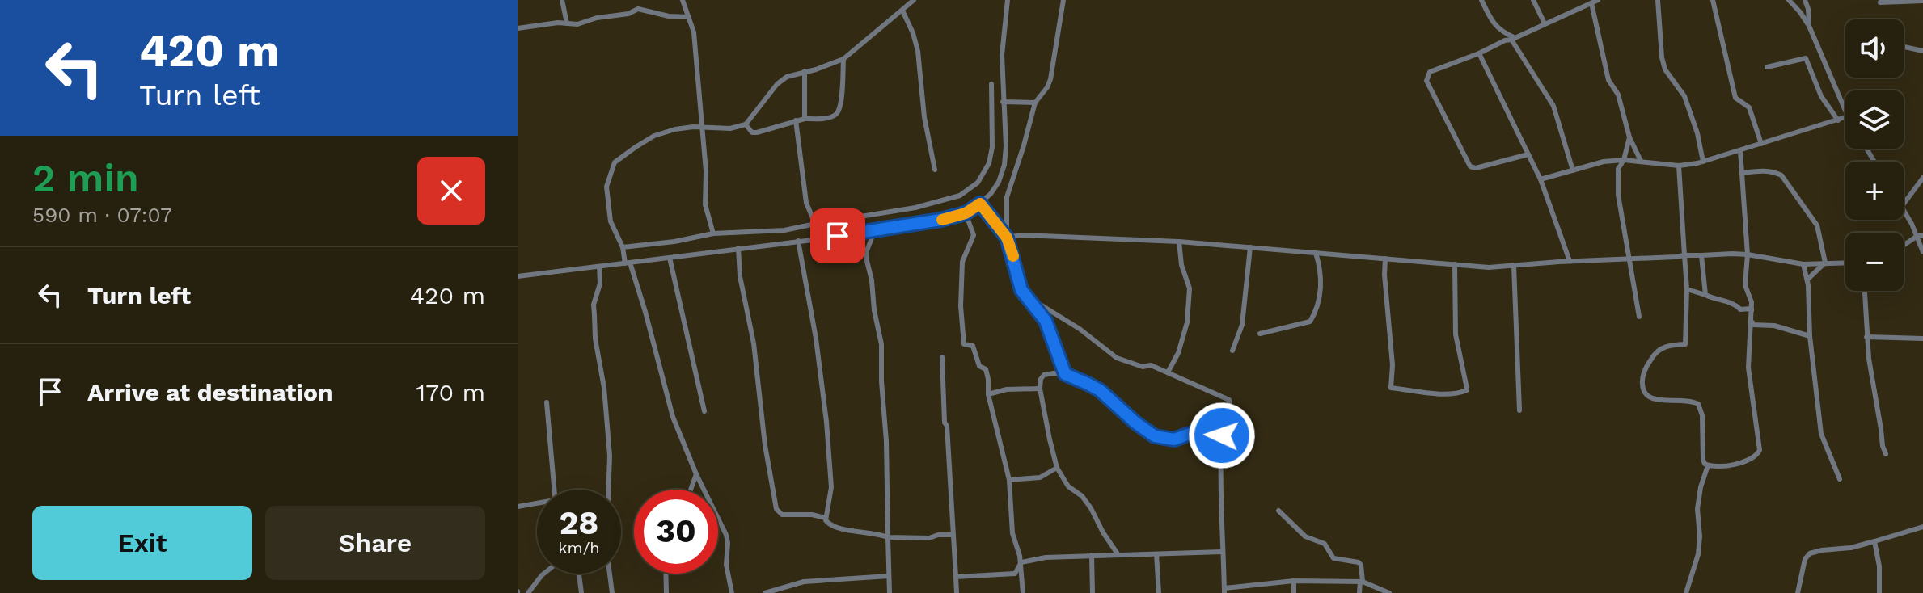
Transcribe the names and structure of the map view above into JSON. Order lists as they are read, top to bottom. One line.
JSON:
{"page":{"turn":["420 m","Turn left"],"map_buttons":["+","−"],"heading":["2 min","590 m · 07:07"],"list":[{"name":"Turn left","value":"420 m"},{"name":"Arrive at destination","value":"170 m"}],"speed":"28 km/h","limit":"30","buttons":["Exit","Share"]}}
